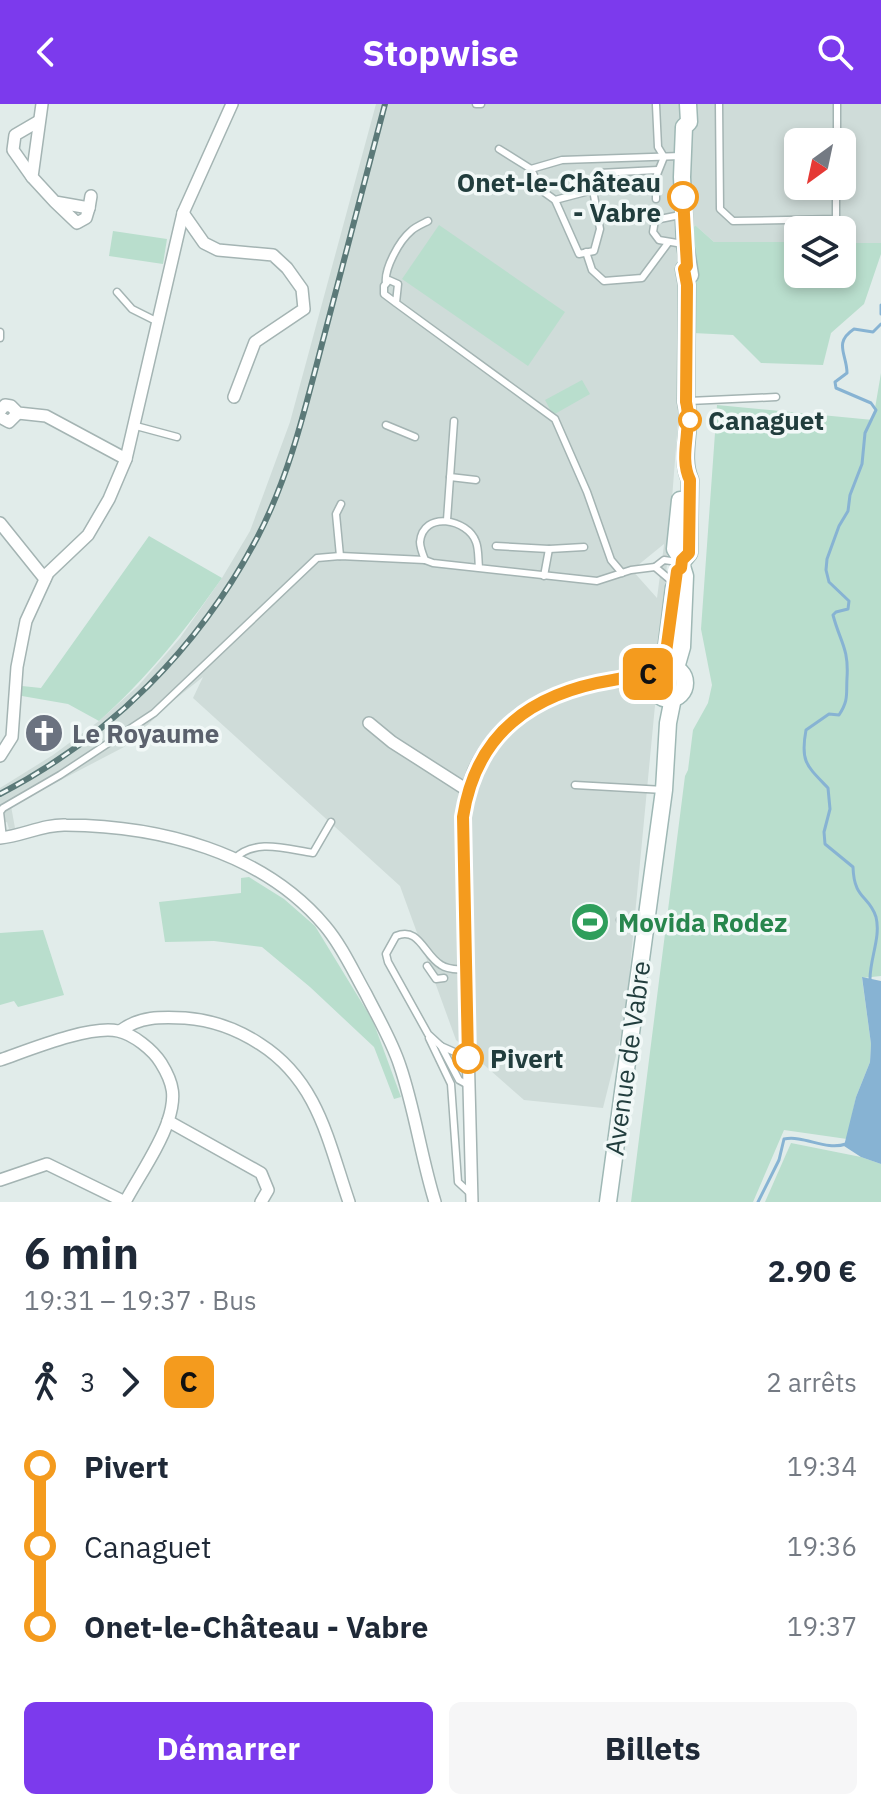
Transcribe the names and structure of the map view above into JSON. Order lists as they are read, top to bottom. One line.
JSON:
{"streets":{"main road":["Avenue de Vabre"]},"places":{"other":["Onet-le-Château - Vabre","Canaguet","Pivert"],"church":["Le Royaume"],"sports":["Movida Rodez"]},"lines":["bus line C"],"north":"bottom left","page":{"header":"Stopwise","on_map":"C","heading":["6 min","19:31 – 19:37 · Bus","2.90 €"],"legs":["3","C","2 arrêts"],"list":[{"name":"Pivert","value":"19:34"},{"name":"Canaguet","value":"19:36"},{"name":"Onet-le-Château - Vabre","value":"19:37"}],"buttons":["Démarrer","Billets"]}}
